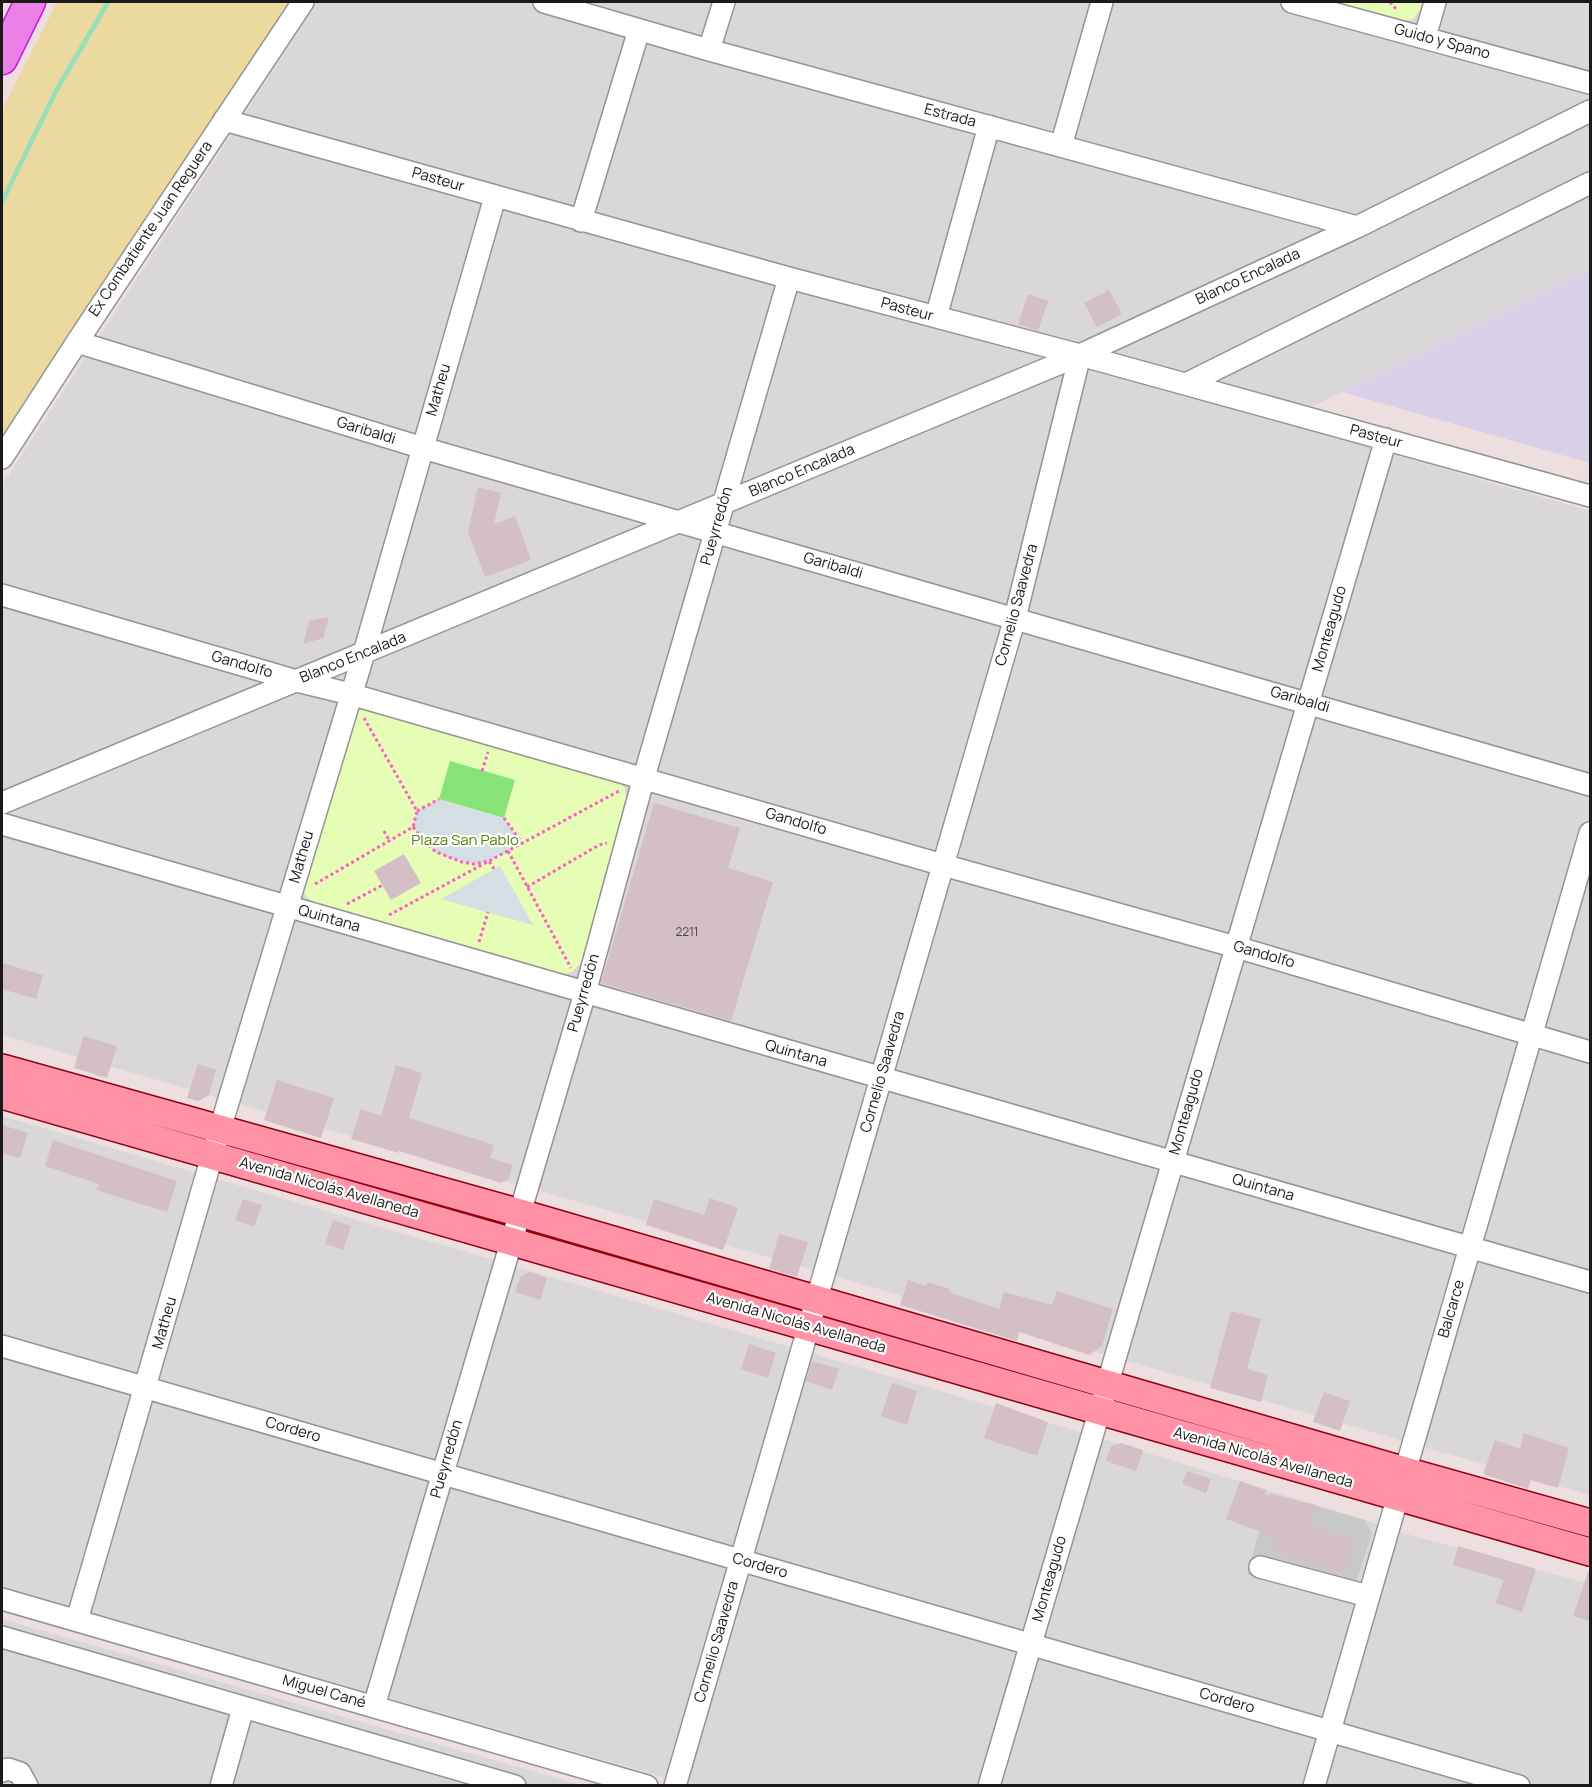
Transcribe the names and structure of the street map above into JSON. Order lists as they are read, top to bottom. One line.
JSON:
{"streets":{"main road":["Avenida Nicolás Avellaneda"],"street":["Guido y Spano","Estrada","Pasteur","Ex Combatiente Juan Reguera","Blanco Encalada","Matheu","Garibaldi","Pueyrredón","Cornelio Saavedra","Monteagudo","Gandolfo","Quintana","Balcarce","Cordero","Miguel Cané"]},"crossings":[["Estrada","Blanco Encalada"],["Pasteur","Ex Combatiente Juan Reguera"],["Pasteur","Blanco Encalada"],["Pasteur","Matheu"],["Pasteur","Pueyrredón"],["Pasteur","Cornelio Saavedra"],["Pasteur","Monteagudo"],["Ex Combatiente Juan Reguera","Garibaldi"],["Blanco Encalada","Matheu"],["Blanco Encalada","Garibaldi"],["Blanco Encalada","Pueyrredón"],["Blanco Encalada","Cornelio Saavedra"],["Blanco Encalada","Gandolfo"],["Matheu","Garibaldi"],["Matheu","Gandolfo"],["Matheu","Quintana"],["Matheu","Avenida Nicolás Avellaneda"],["Matheu","Cordero"],["Matheu","Miguel Cané"],["Garibaldi","Pueyrredón"],["Garibaldi","Cornelio Saavedra"],["Garibaldi","Monteagudo"],["Pueyrredón","Gandolfo"],["Pueyrredón","Quintana"],["Pueyrredón","Avenida Nicolás Avellaneda"],["Pueyrredón","Cordero"],["Pueyrredón","Miguel Cané"],["Cornelio Saavedra","Gandolfo"],["Cornelio Saavedra","Quintana"],["Cornelio Saavedra","Avenida Nicolás Avellaneda"],["Cornelio Saavedra","Cordero"],["Monteagudo","Gandolfo"],["Monteagudo","Quintana"],["Monteagudo","Avenida Nicolás Avellaneda"],["Monteagudo","Cordero"],["Gandolfo","Balcarce"],["Quintana","Balcarce"],["Avenida Nicolás Avellaneda","Balcarce"],["Balcarce","Cordero"]],"parks":["Plaza San Pablo"],"house_numbers":["2211"]}
